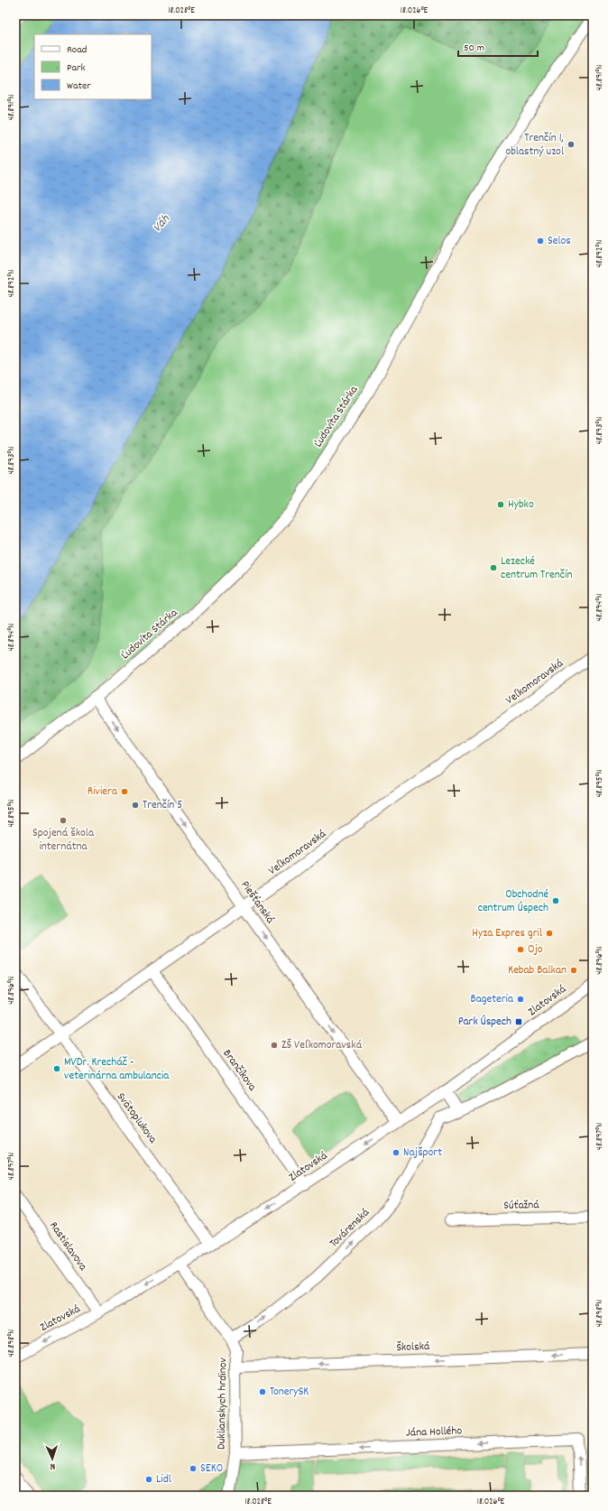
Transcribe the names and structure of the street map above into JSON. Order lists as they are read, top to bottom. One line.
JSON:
{"streets":{"street":["Ľudovíta Stárka","Veľkomoravská","Piešťanská","Zlatovská","Brančíkova","Svätoplukova","Súťažná","Továrenská","Rastislavova","Školská","Duklianskych hrdinov","Jána Hollého"]},"crossings":[["Ľudovíta Stárka","Piešťanská"],["Veľkomoravská","Piešťanská"],["Veľkomoravská","Brančíkova"],["Veľkomoravská","Svätoplukova"],["Piešťanská","Zlatovská"],["Zlatovská","Brančíkova"],["Zlatovská","Svätoplukova"],["Zlatovská","Rastislavova"],["Zlatovská","Duklianskych hrdinov"],["Továrenská","Duklianskych hrdinov"],["Školská","Duklianskych hrdinov"],["Duklianskych hrdinov","Jána Hollého"]],"one_way":["Piešťanská","Zlatovská","Továrenská","Školská","Jána Hollého"],"water":["Váh"],"places":{"other":["Trenčín 1, oblastný uzol","Selos","Hybko","Lezecké centrum Trenčín","Riviera","Trenčín 5","Spojená škola internátna","Obchodné centrum Úspech","Hyza Expres gril","Ojo","Kebab Balkan","Bageteria","ZŠ Veľkomoravská","MVDr. Krecháč - veterinárna ambulancia","Najšport","TonerySK","SEKO","Lidl"],"transit":["Park Úspech"]},"legend":["Road","Park","Water"],"scale_bar":"50 m","north":"bottom","coordinates":["18.028°E","18.026°E","48.891°N","48.892°N","48.893°N","48.894°N","48.895°N","48.896°N","48.897°N","48.898°N"]}
